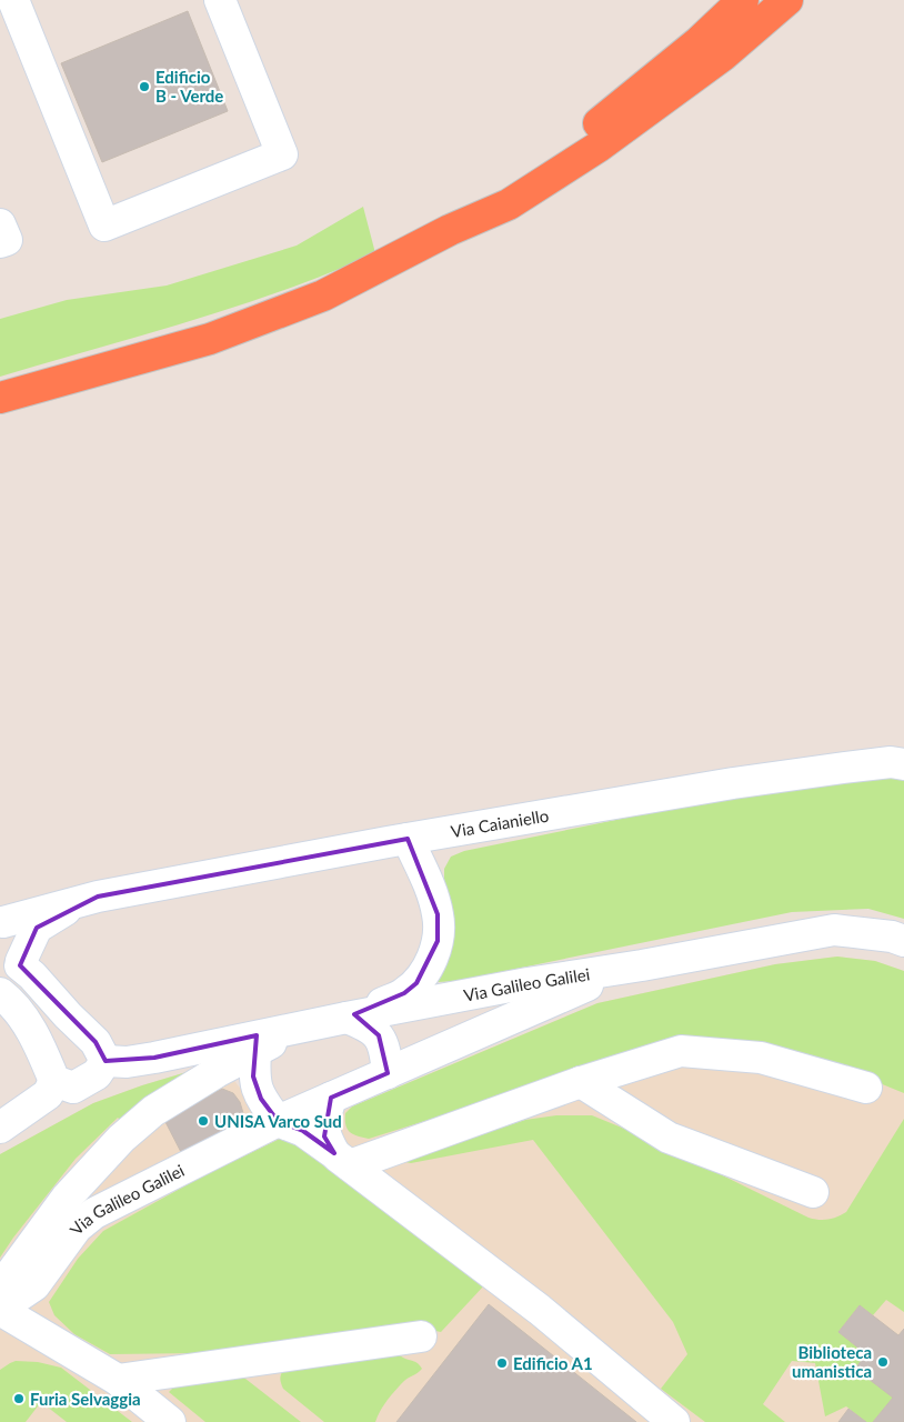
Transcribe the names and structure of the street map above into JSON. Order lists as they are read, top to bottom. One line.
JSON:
{"streets":{"street":["Via Caianiello","Via Galileo Galilei"]},"places":["Edificio B - Verde","UNISA Varco Sud","Biblioteca umanistica","Edificio A1","Furia Selvaggia"]}
